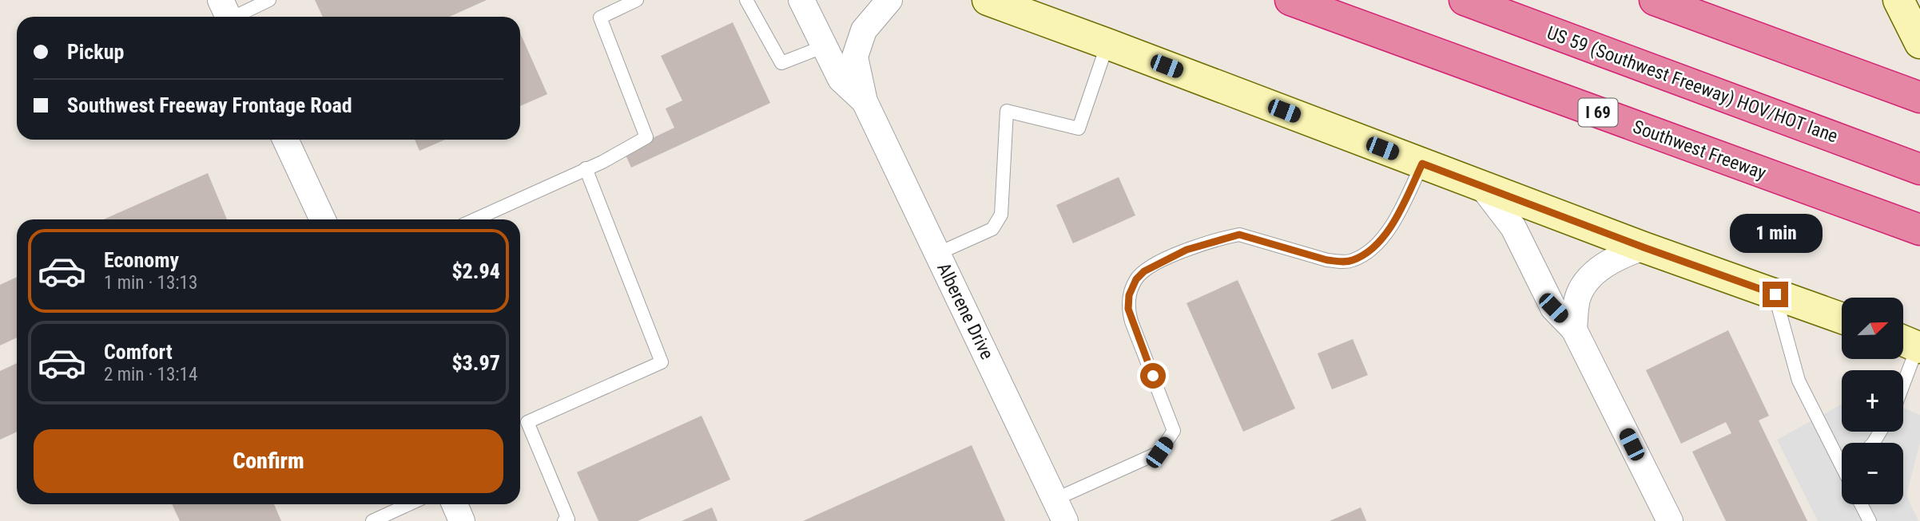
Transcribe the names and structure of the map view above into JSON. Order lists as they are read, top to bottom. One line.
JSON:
{"streets":{"highway":["US 59 (Southwest Freeway) HOV/HOT lane","I 69","Southwest Freeway"],"street":["Alberene Drive"]},"north":"top right","page":{"banner":["Pickup","Southwest Freeway Frontage Road"],"bubble":"1 min","list":[{"name":"Economy","note":"1 min · 13:13","value":"$2.94"},{"name":"Comfort","note":"2 min · 13:14","value":"$3.97"}],"map_buttons":["+","−"],"buttons":"Confirm"}}
